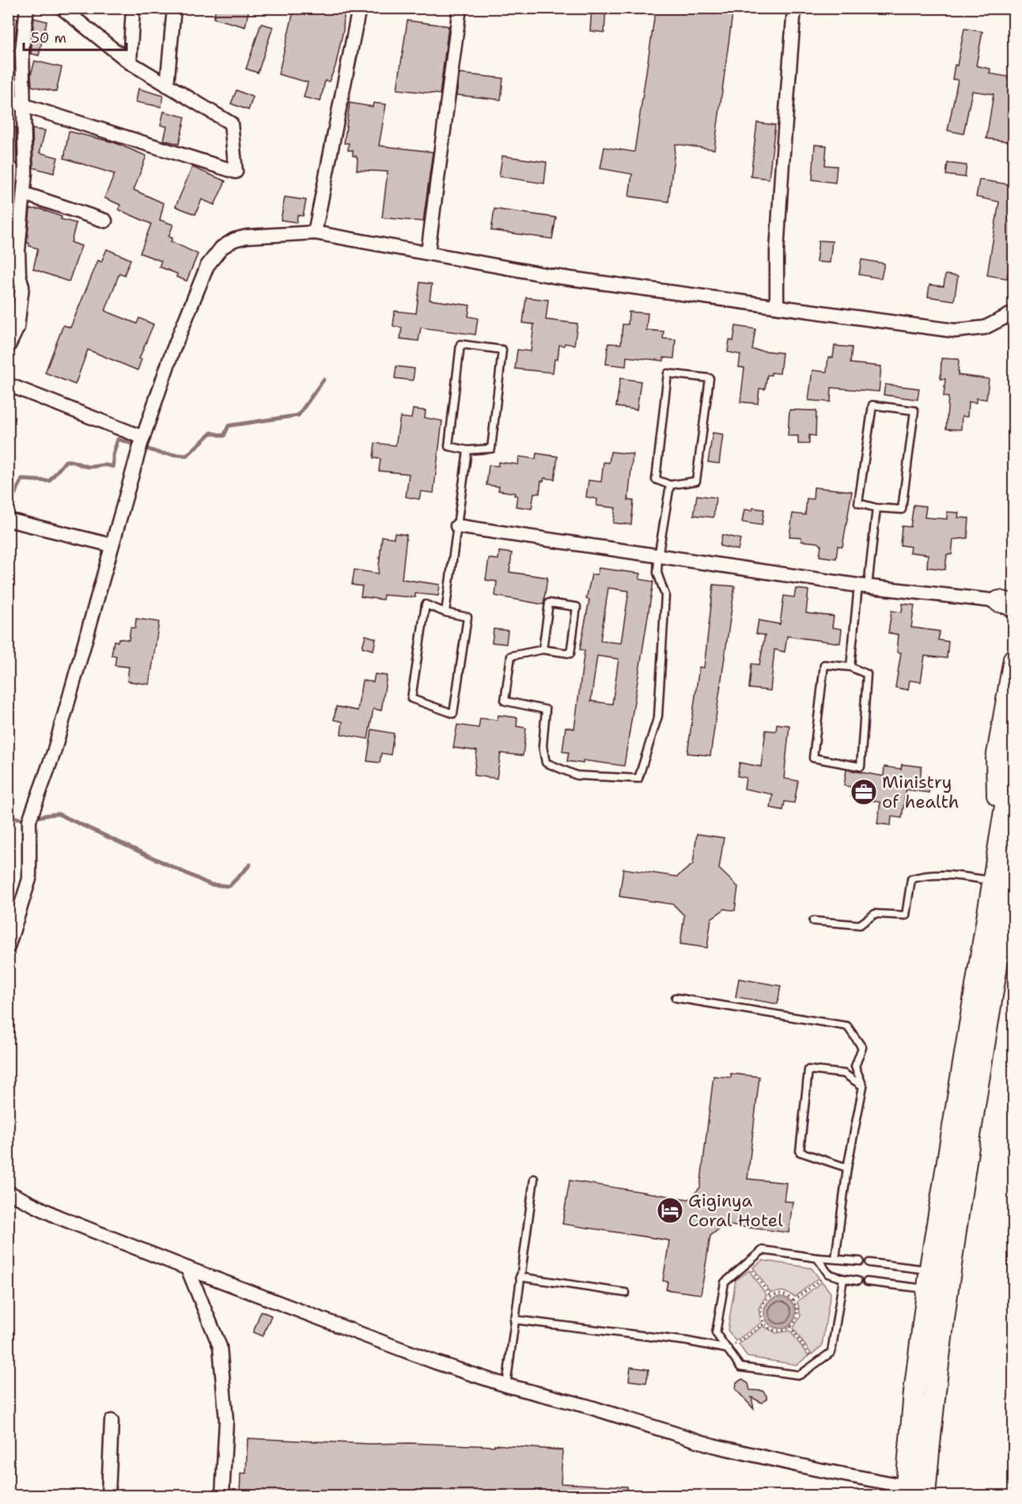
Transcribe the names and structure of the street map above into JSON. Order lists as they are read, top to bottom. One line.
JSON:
{"places":{"office":["Ministry of health"],"hotel":["Giginya Coral Hotel"]},"scale_bar":"50 m"}
